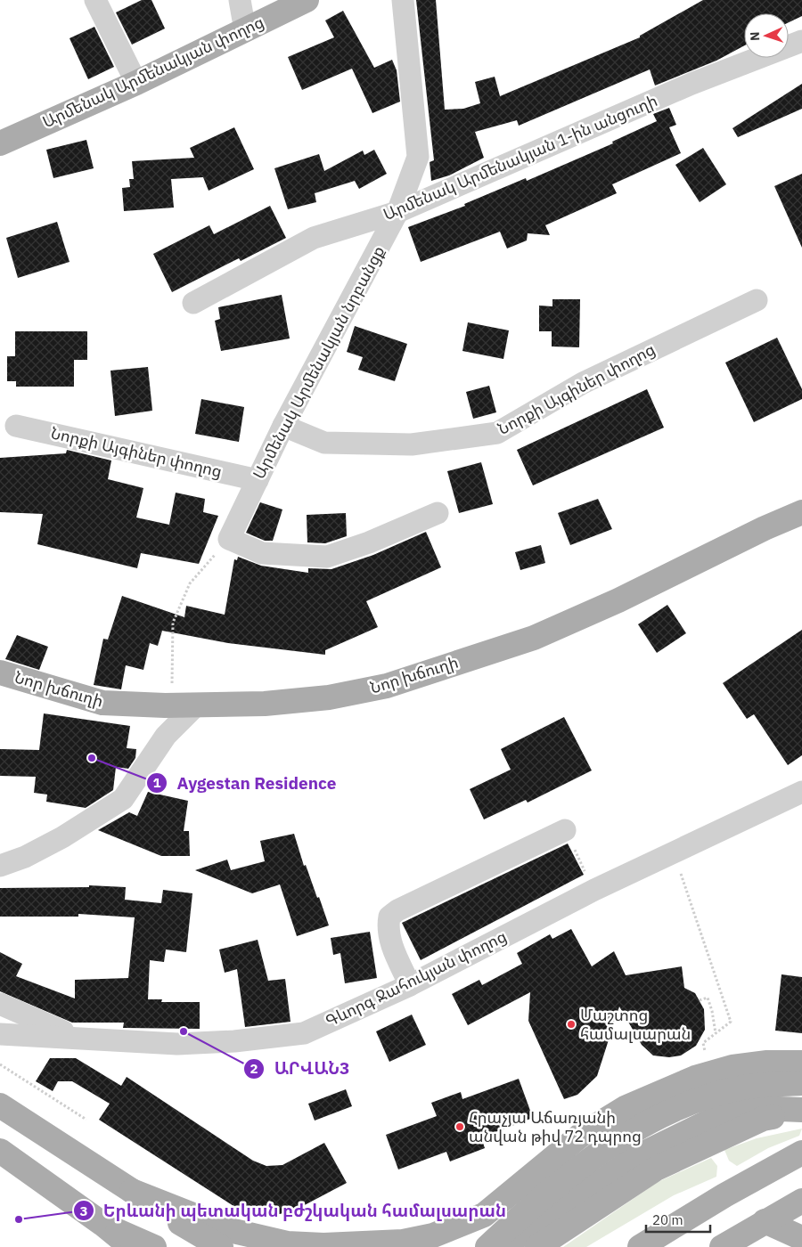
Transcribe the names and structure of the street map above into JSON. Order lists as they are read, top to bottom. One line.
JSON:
{"streets":{"main road":["Արմենակ Արմենակյան փողոց","Նոր խճուղի"],"street":["Արմենակ Արմենակյան 1-ին անցուղի","Արմենակ Արմենակյան նրբանցք","Նորքի Այգիներ փողոց","Գևորգ Ջահուկյան փողոց"]},"crossings":[["Արմենակ Արմենակյան 1-ին անցուղի","Արմենակ Արմենակյան նրբանցք"],["Արմենակ Արմենակյան նրբանցք","Նորքի Այգիներ փողոց"]],"places":["Aygestan Residence","Մաշտոց համալսարան","ԱՐՎԱՆ3","Հրաչյա Աճառյանի անվան թիվ 72 դպրոց","Երևանի պետական բժշկական համալսարան"],"scale_bar":"20 m","north":"left"}
